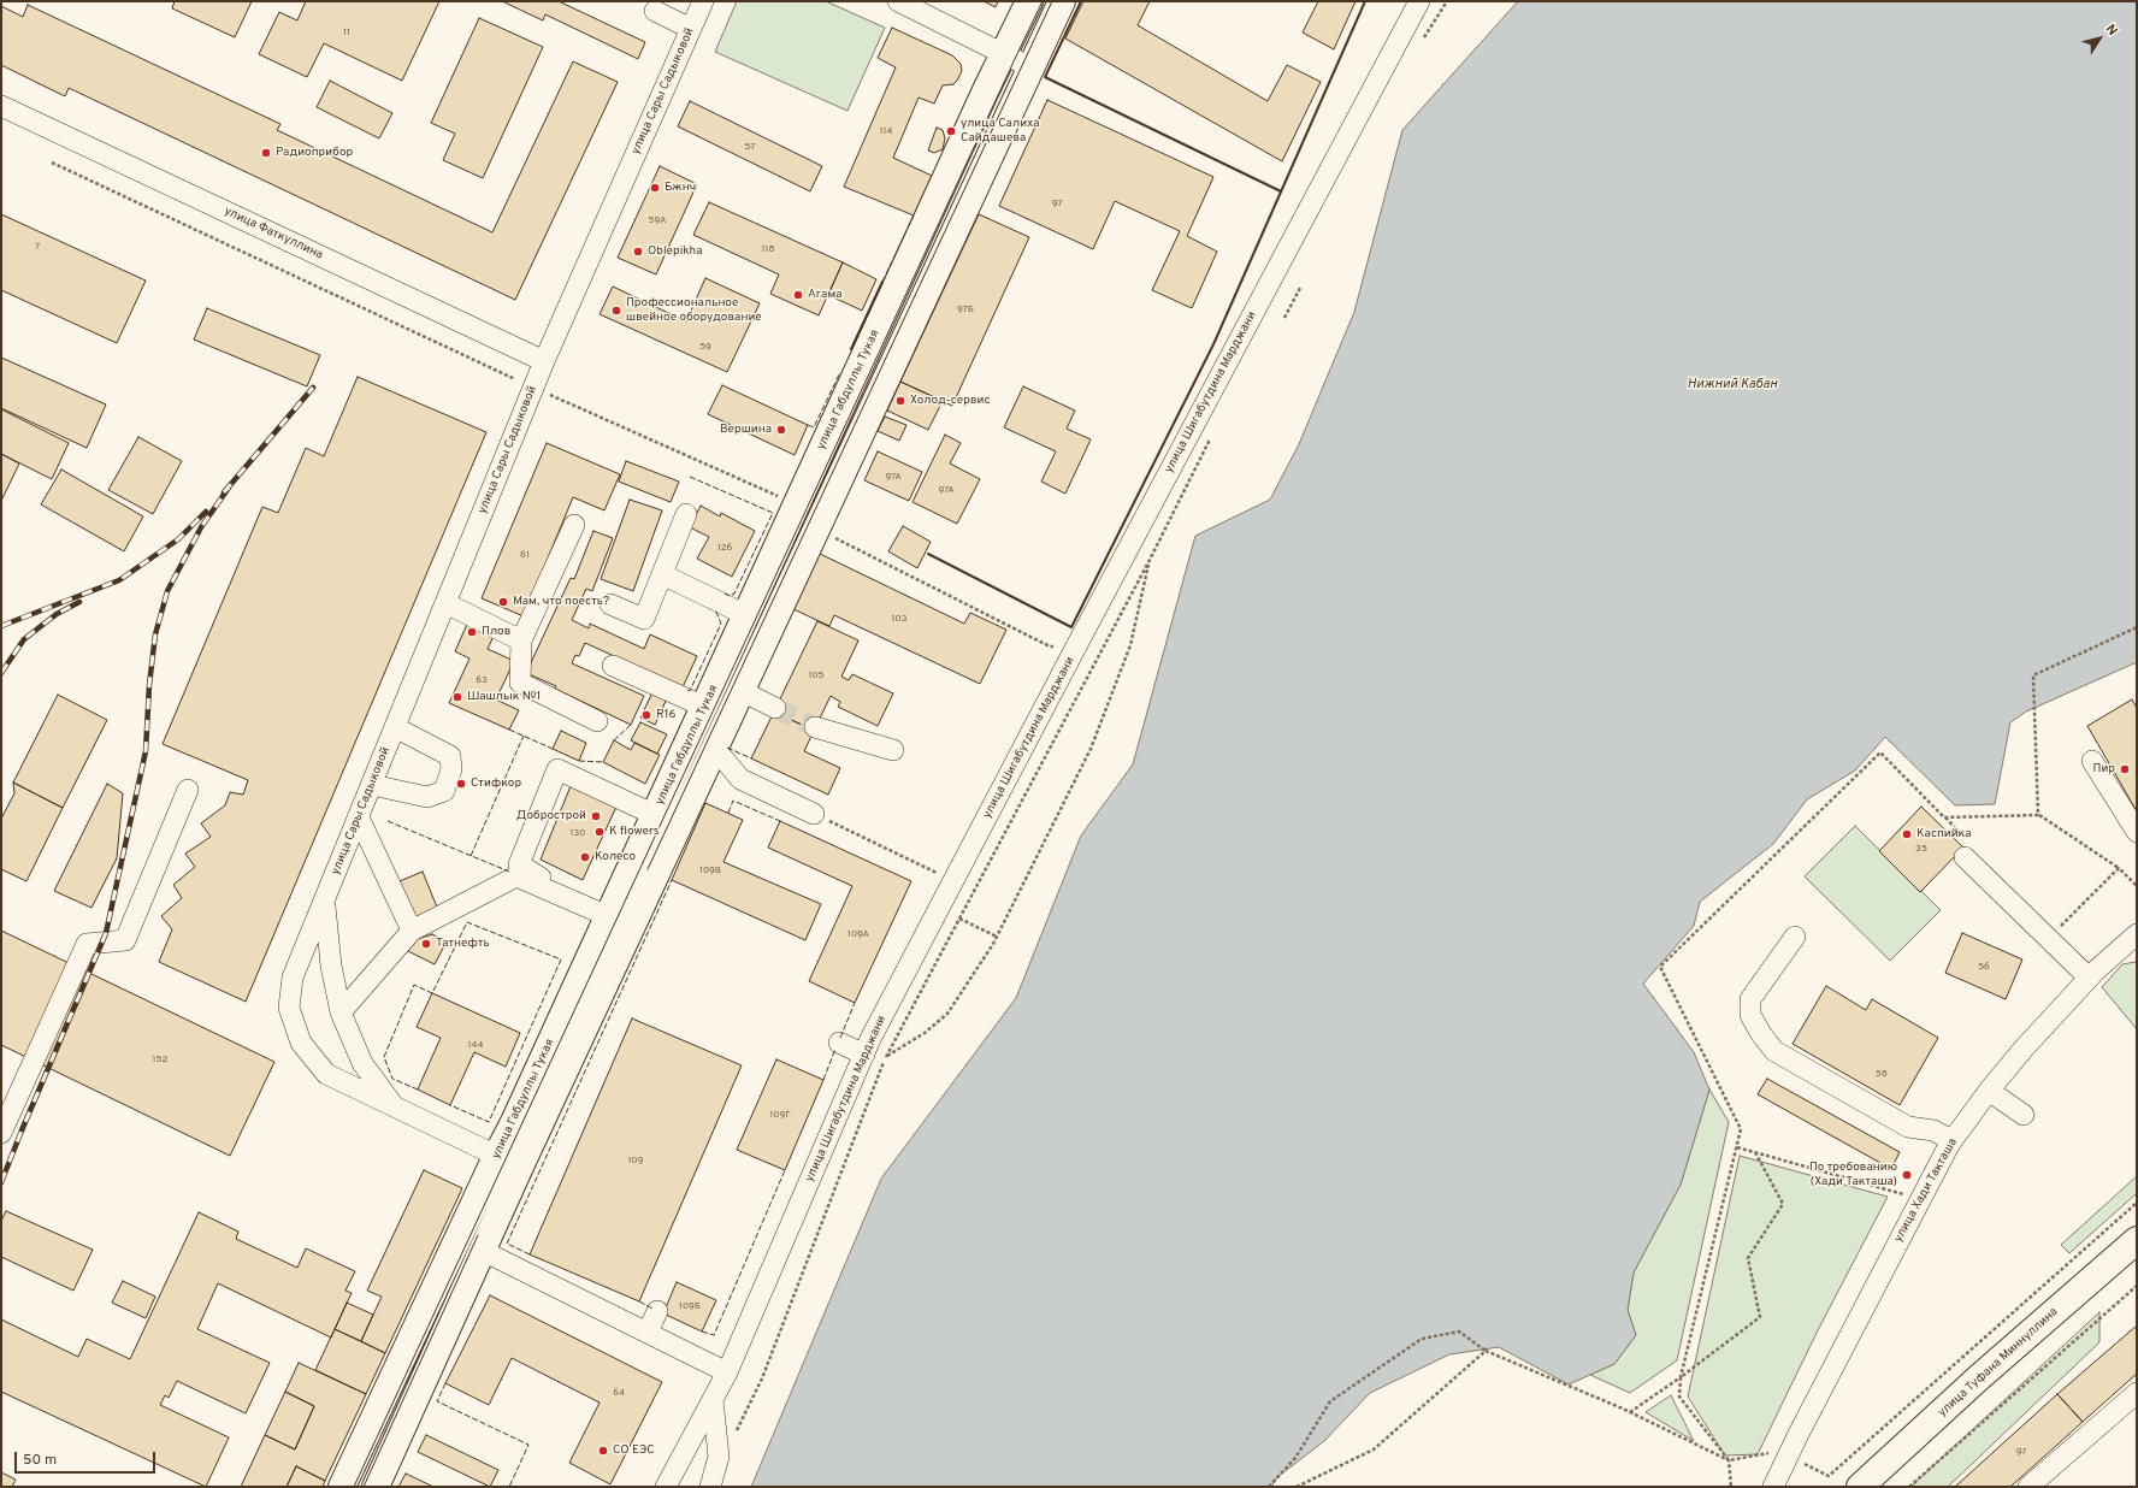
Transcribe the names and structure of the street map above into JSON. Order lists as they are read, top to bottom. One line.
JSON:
{"streets":{"main road":["улица Габдуллы Тукая","улица Туфана Миннуллина"],"street":["улица Сары Садыковой","улица Фаткуллина","улица Шигабутдина Марджани","улица Хади Такташа"]},"crossings":[["улица Сары Садыковой","улица Фаткуллина"],["улица Сары Садыковой","улица Габдуллы Тукая"]],"water":["Нижний Кабан"],"places":["улица Салиха Сайдашева","Радиоприбор","Бжнч","Oblepikha","Агама","Профессиональное швейное оборудование","Холод-сервис","Вершина","Мам, что поесть?","Плов","Шашлык №1","R16","Пир","Стифкор","Добрострой","K flowers","Каспийка","Колесо","Татнефть","По требованию (Хади Такташа)","СО ЕЭС"],"house_numbers":["11","114","57","97","59А","7","118","97Б","59","97А","97А","126","61","103","105","63","130","35","109В","109А","56","144","152","58","109Г","109","109Б","64","97"],"scale_bar":"50 m","north":"top right"}
